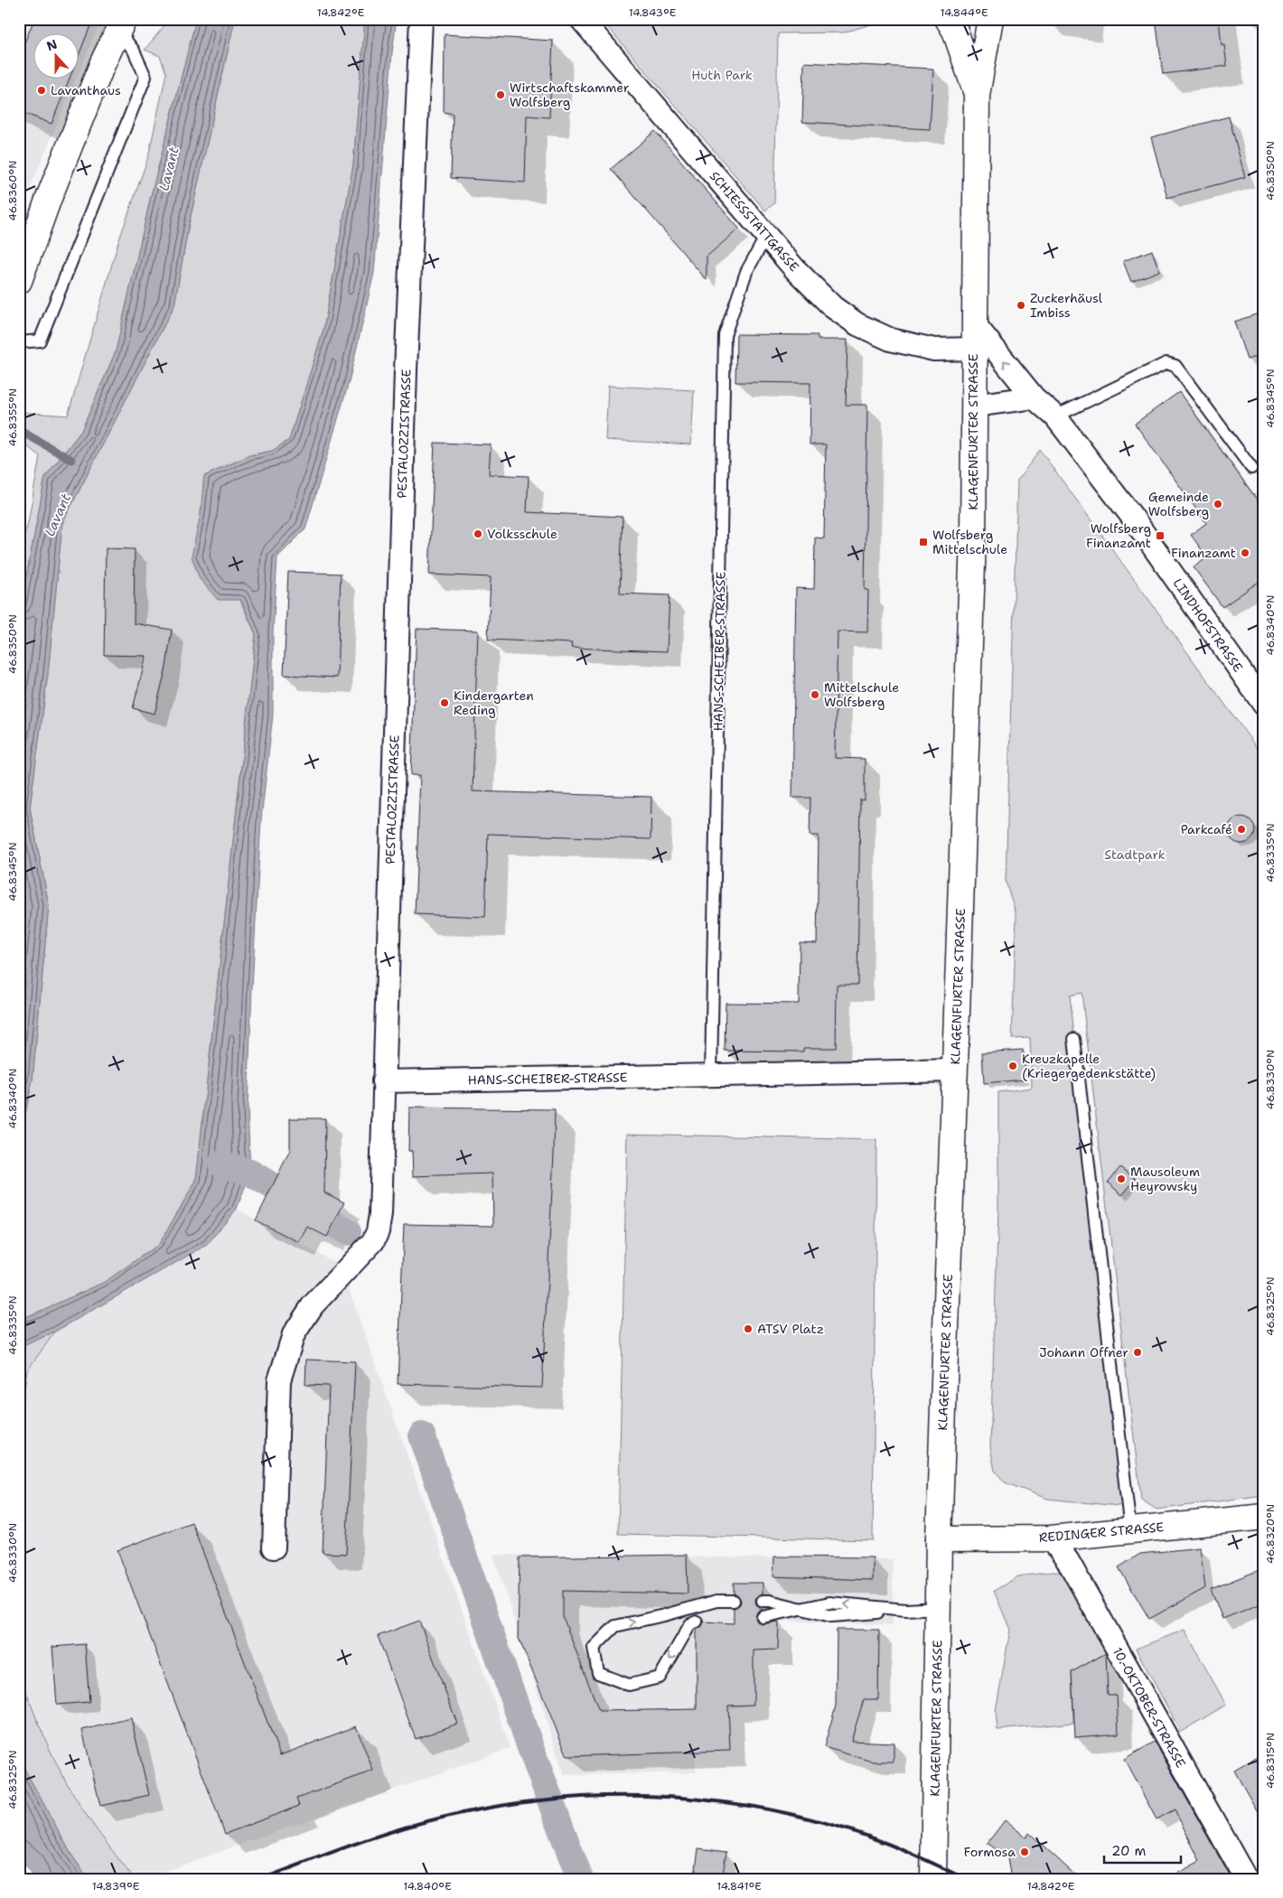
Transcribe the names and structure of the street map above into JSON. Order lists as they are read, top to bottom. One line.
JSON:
{"streets":{"main road":["KLAGENFURTER STRASSE","REDINGER STRASSE"],"street":["SCHIESSSTATTGASSE","PESTALOZZISTRASSE","LINDHOFSTRASSE","HANS-SCHEIBER-STRASSE","10.-OKTOBER-STRASSE"]},"crossings":[["SCHIESSSTATTGASSE","KLAGENFURTER STRASSE"],["SCHIESSSTATTGASSE","HANS-SCHEIBER-STRASSE"],["KLAGENFURTER STRASSE","LINDHOFSTRASSE"],["KLAGENFURTER STRASSE","HANS-SCHEIBER-STRASSE"],["KLAGENFURTER STRASSE","REDINGER STRASSE"],["PESTALOZZISTRASSE","HANS-SCHEIBER-STRASSE"],["REDINGER STRASSE","10.-OKTOBER-STRASSE"]],"water":["Lavant"],"parks":["Huth Park","Stadtpark"],"places":{"other":["Lavanthaus","Wirtschaftskammer Wolfsberg","Zuckerhäusl Imbiss","Gemeinde Wolfsberg","Volksschule","Finanzamt","Mittelschule Wolfsberg","Kindergarten Reding","Parkcafé","Kreuzkapelle (Kriegergedenkstätte)","Mausoleum Heyrowsky","ATSV Platz","Johann Offner","Formosa"],"transit":["Wolfsberg Finanzamt","Wolfsberg Mittelschule"]},"scale_bar":"20 m","north":"top","coordinates":["14.842°E","14.843°E","14.844°E","46.8350°N","46.8360°N","46.8345°N","46.8355°N","46.8340°N","46.8335°N","46.8330°N","46.8325°N","46.8320°N","46.8315°N","14.839°E","14.840°E","14.841°E"]}
